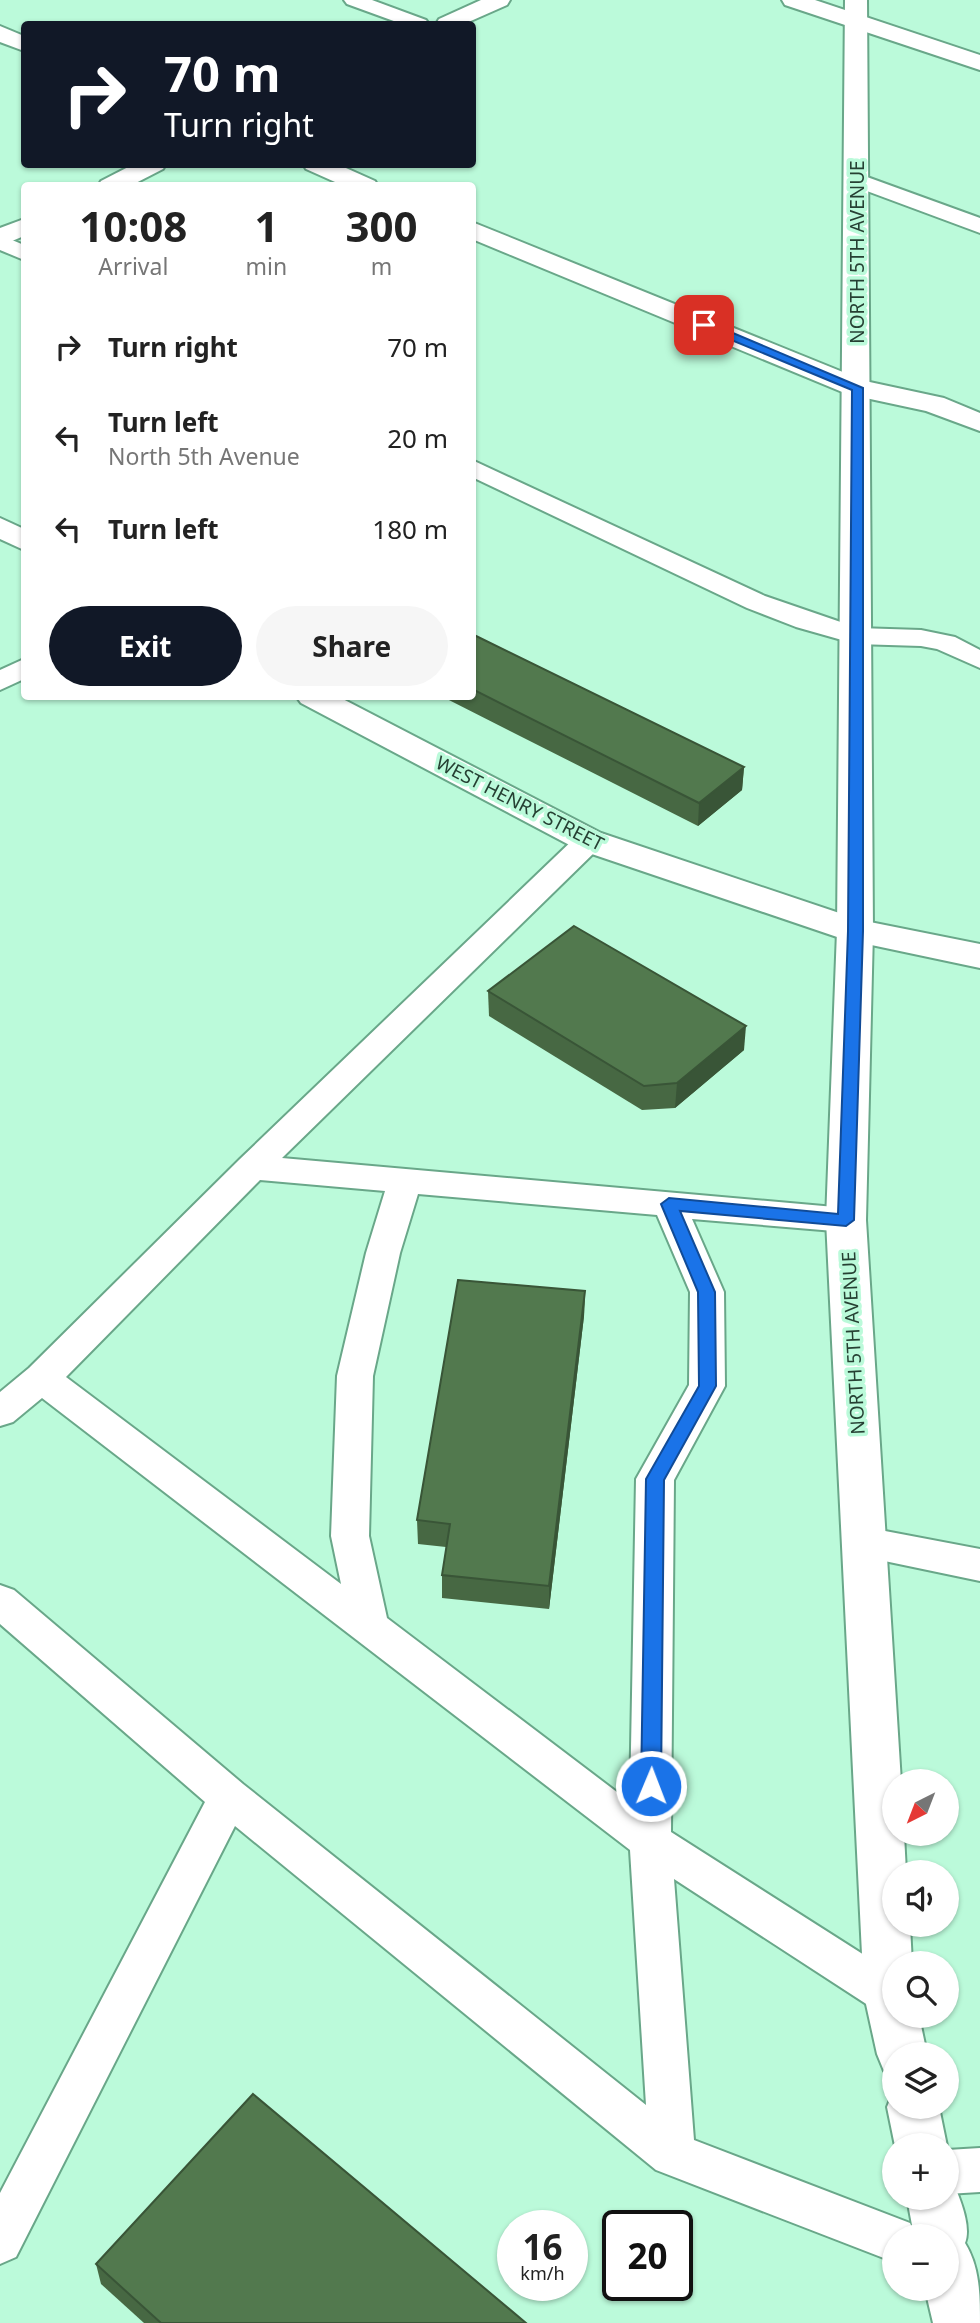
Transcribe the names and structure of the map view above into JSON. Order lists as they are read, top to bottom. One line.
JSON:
{"streets":{"street":["NORTH 5TH AVENUE","WEST HENRY STREET"]},"crossings":[["NORTH 5TH AVENUE","WEST HENRY STREET"]],"north":"bottom left","page":{"turn":["70 m","Turn right"],"eta":["10:08","Arrival","1","min","300","m"],"list":[{"name":"Turn right","value":"70 m"},{"name":"Turn left","note":"North 5th Avenue","value":"20 m"},{"name":"Turn left","value":"180 m"}],"buttons":["Exit","Share"],"map_buttons":["+","−"],"speed":"16 km/h","limit":"20"}}
